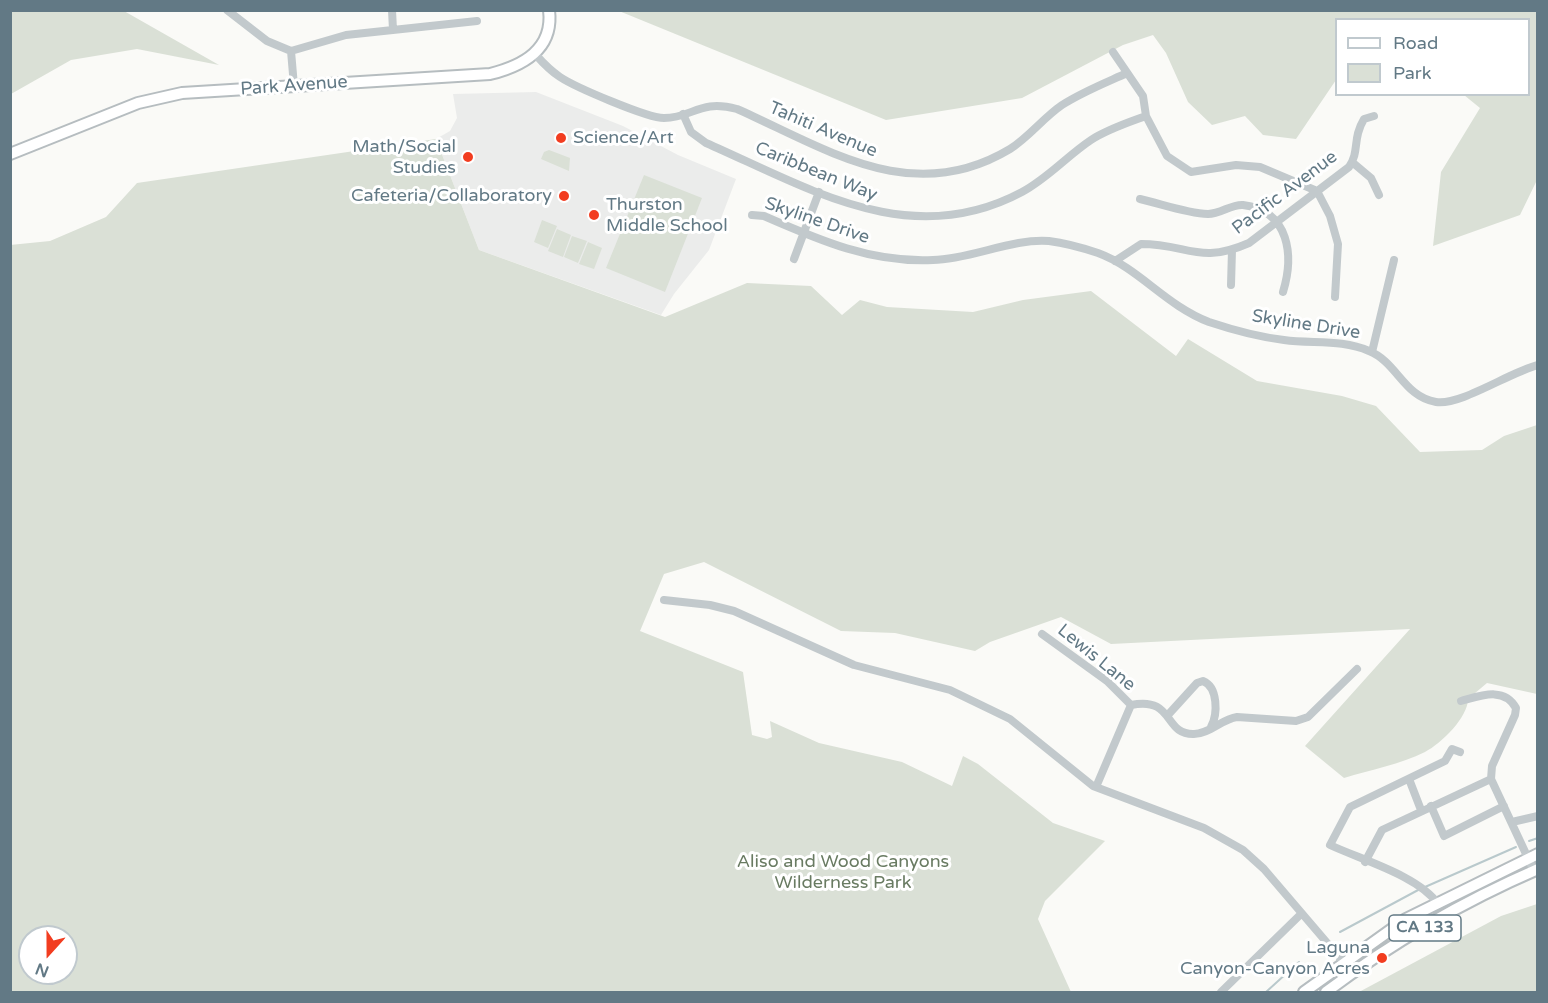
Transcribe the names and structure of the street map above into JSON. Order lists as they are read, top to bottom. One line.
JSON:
{"streets":{"main road":["Park Avenue","CA 133"],"street":["Tahiti Avenue","Caribbean Way","Pacific Avenue","Skyline Drive","Lewis Lane"]},"crossings":[["Park Avenue","Tahiti Avenue"],["Tahiti Avenue","Caribbean Way"],["Pacific Avenue","Skyline Drive"]],"parks":["Aliso and Wood Canyons Wilderness Park"],"places":["Science/Art","Math/Social Studies","Cafeteria/Collaboratory","Thurston Middle School","Laguna Canyon-Canyon Acres"],"legend":["Road","Park"],"north":"bottom"}
